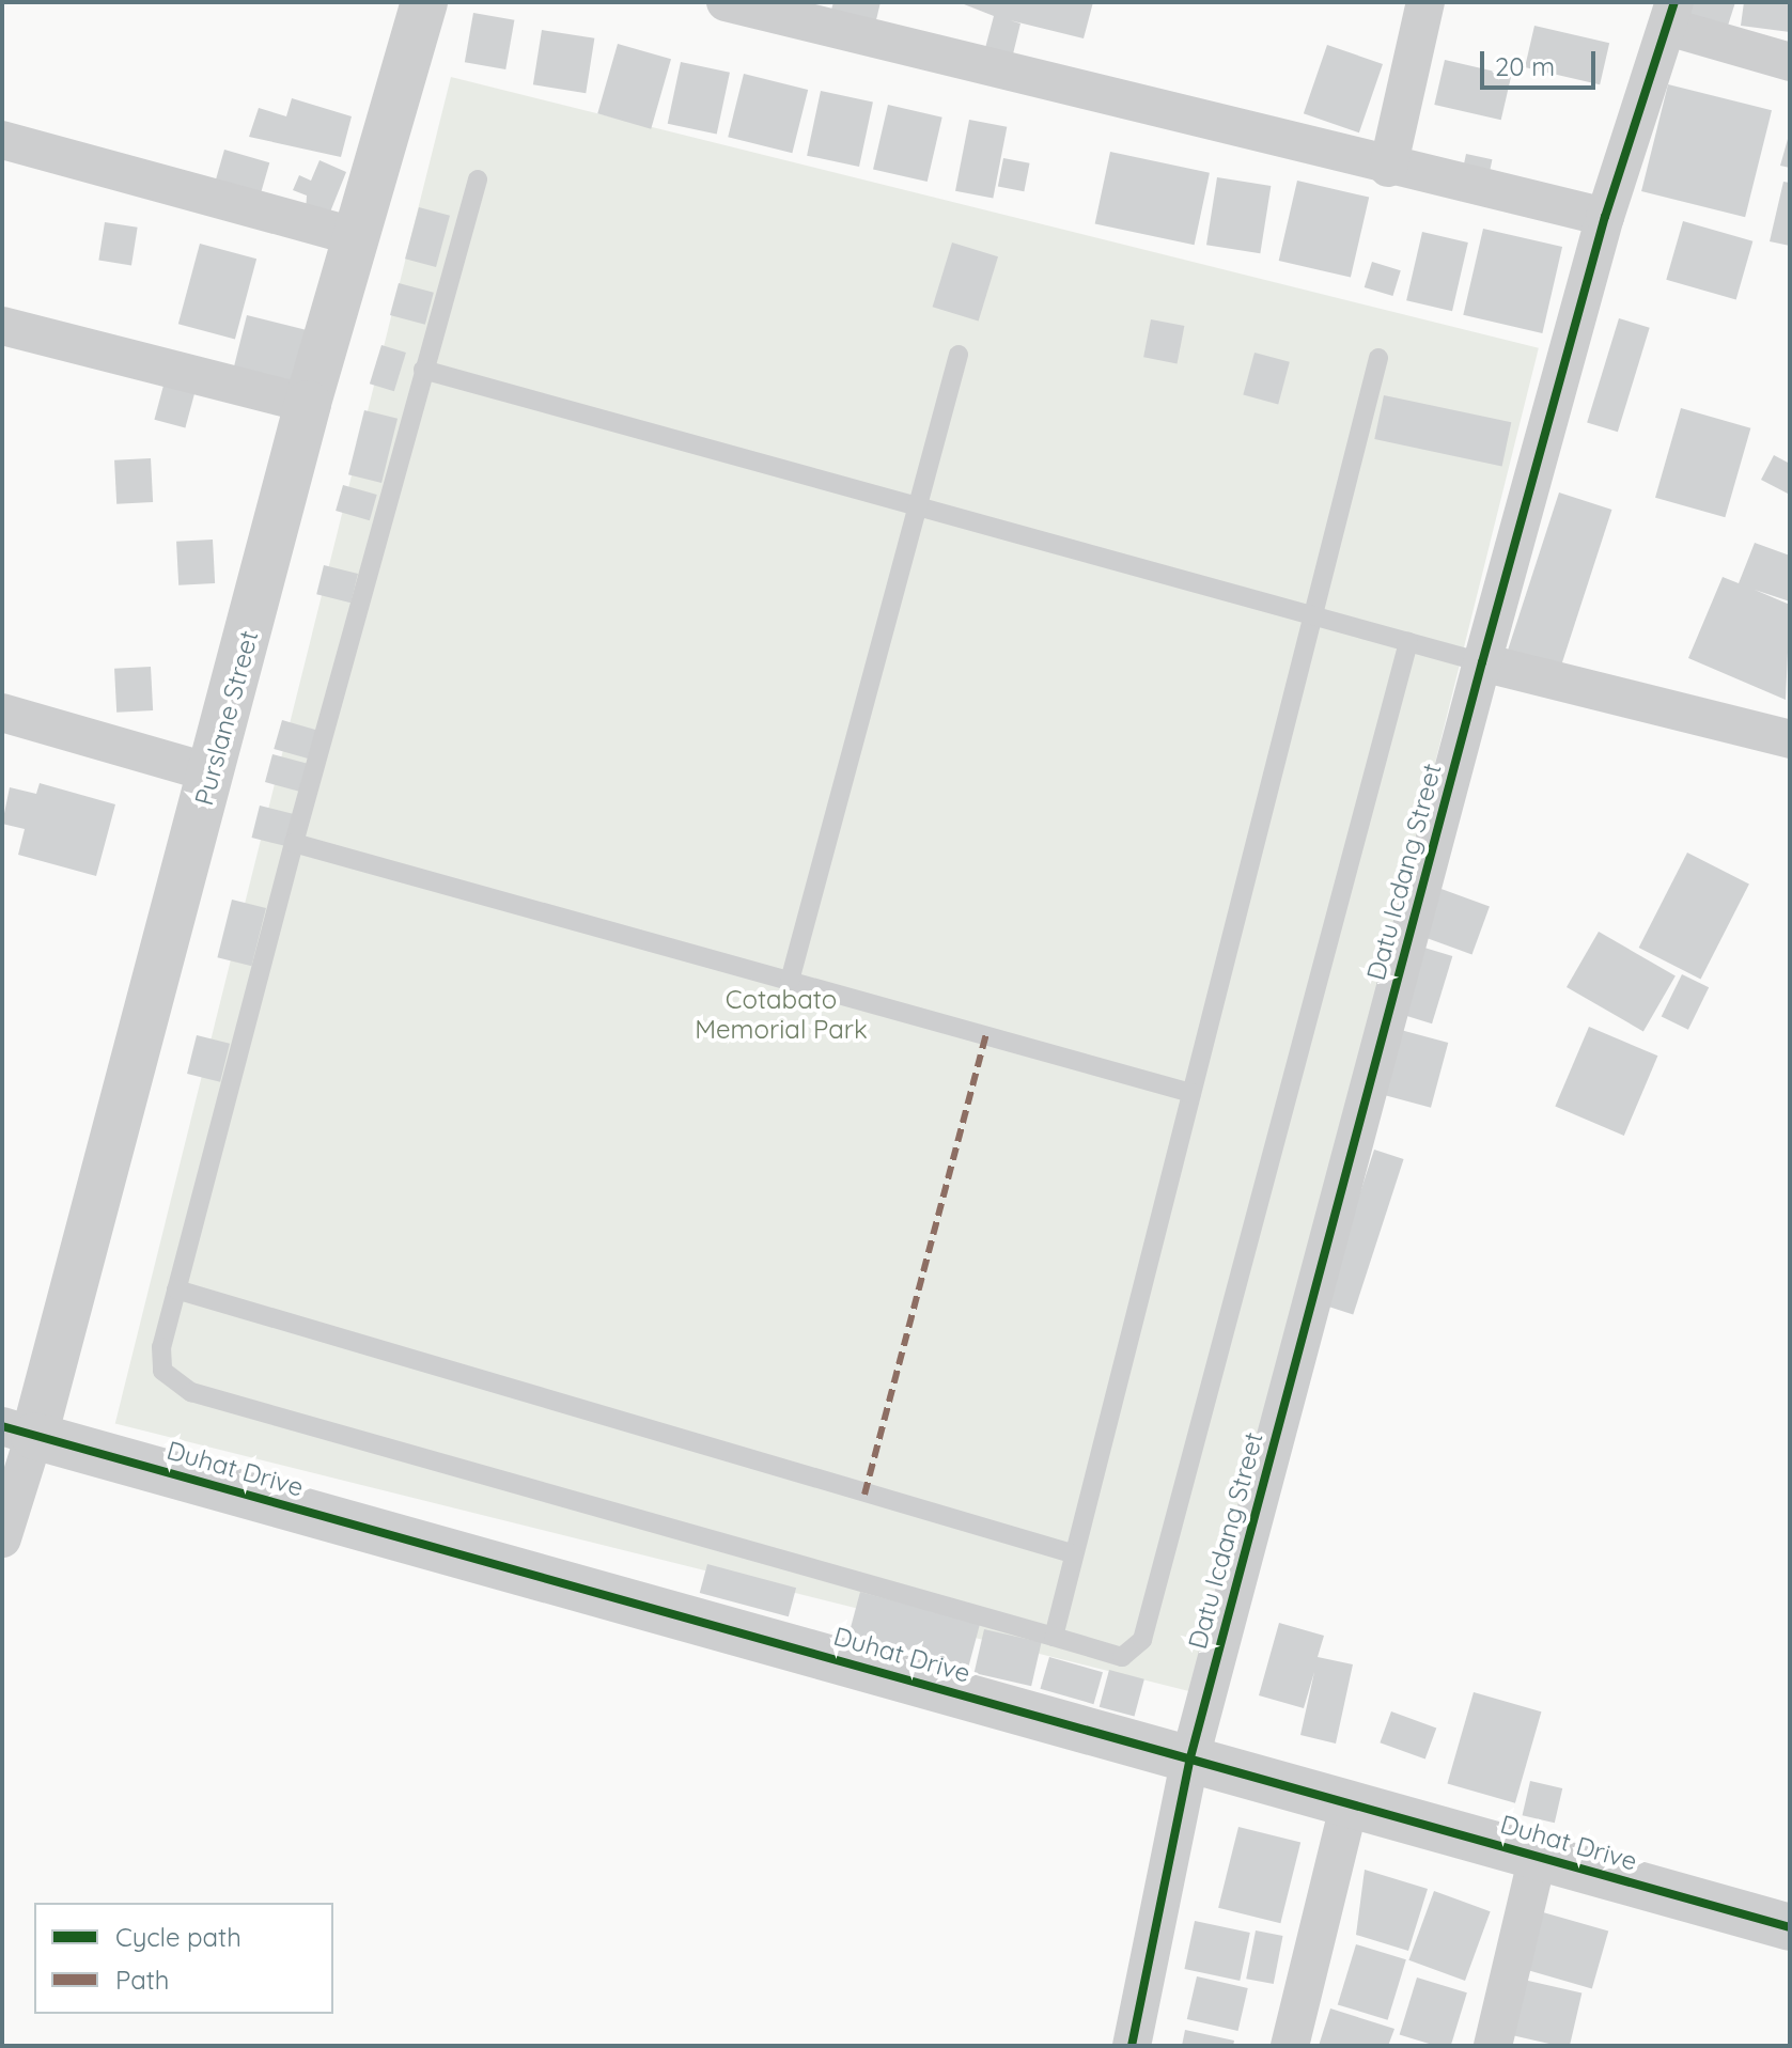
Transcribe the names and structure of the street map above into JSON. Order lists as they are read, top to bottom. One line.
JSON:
{"streets":{"street":["Purslane Street","Datu Icdang Street","Duhat Drive"]},"crossings":[["Purslane Street","Duhat Drive"],["Datu Icdang Street","Duhat Drive"]],"parks":["Cotabato Memorial Park"],"legend":["Cycle path","Path"],"scale_bar":"20 m"}
